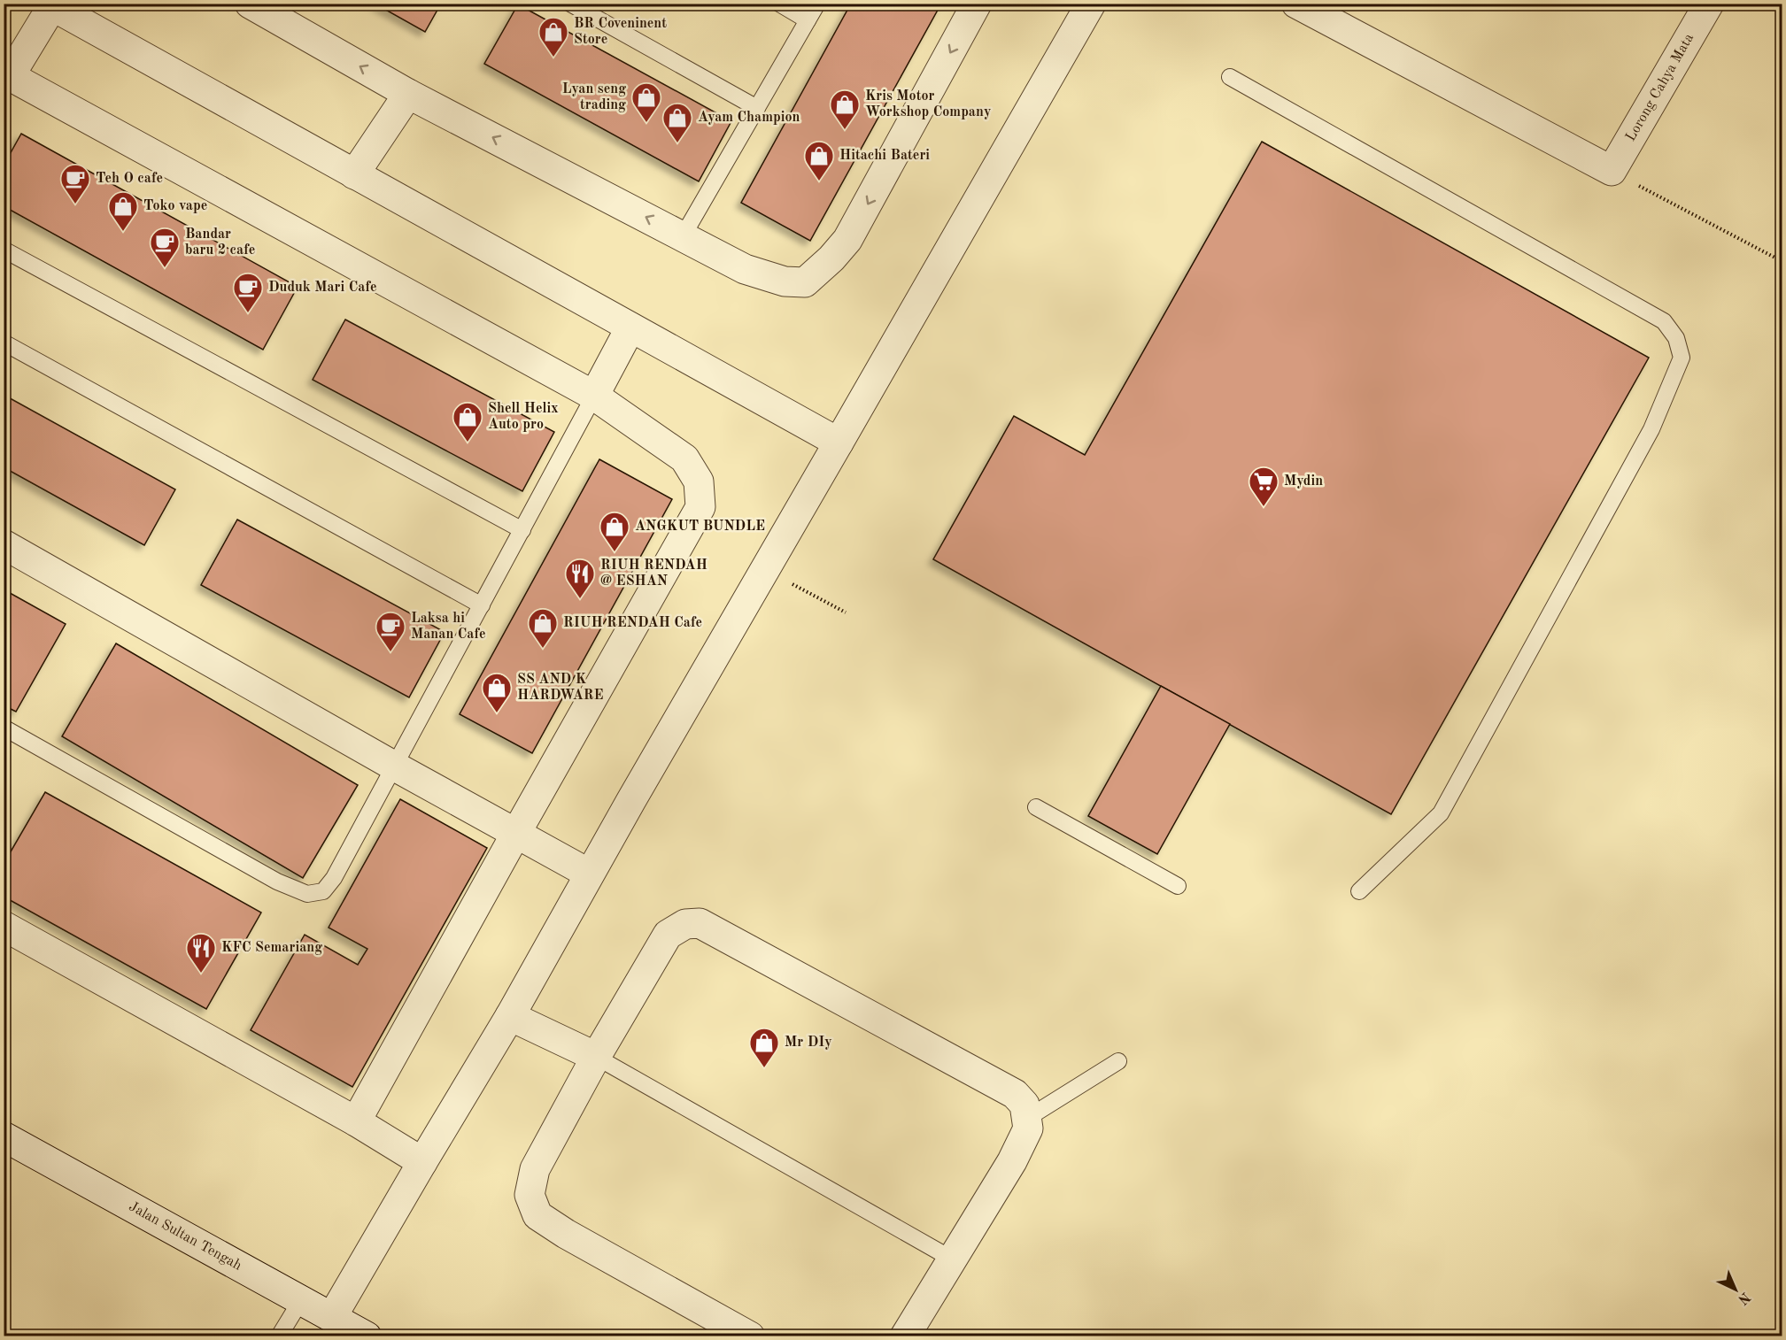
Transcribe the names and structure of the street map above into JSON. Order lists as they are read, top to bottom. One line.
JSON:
{"streets":{"street":["Lorong Cahya Mata","Jalan Sultan Tengah"]},"places":{"shop":["BR Coveninent Store","Lyan seng trading","Kris Motor Workshop Company","Ayam Champion","Hitachi Bateri","Toko vape","Shell Helix Auto pro","ANGKUT BUNDLE","RIUH RENDAH Cafe","SS AND K HARDWARE","Mr DIy"],"cafe":["Teh O cafe","Bandar baru 2 cafe","Duduk Mari Cafe","Laksa hi Manan Cafe"],"supermarket":["Mydin"],"restaurant":["RIUH RENDAH @ ESHAN","KFC Semariang"]},"north":"bottom right"}
